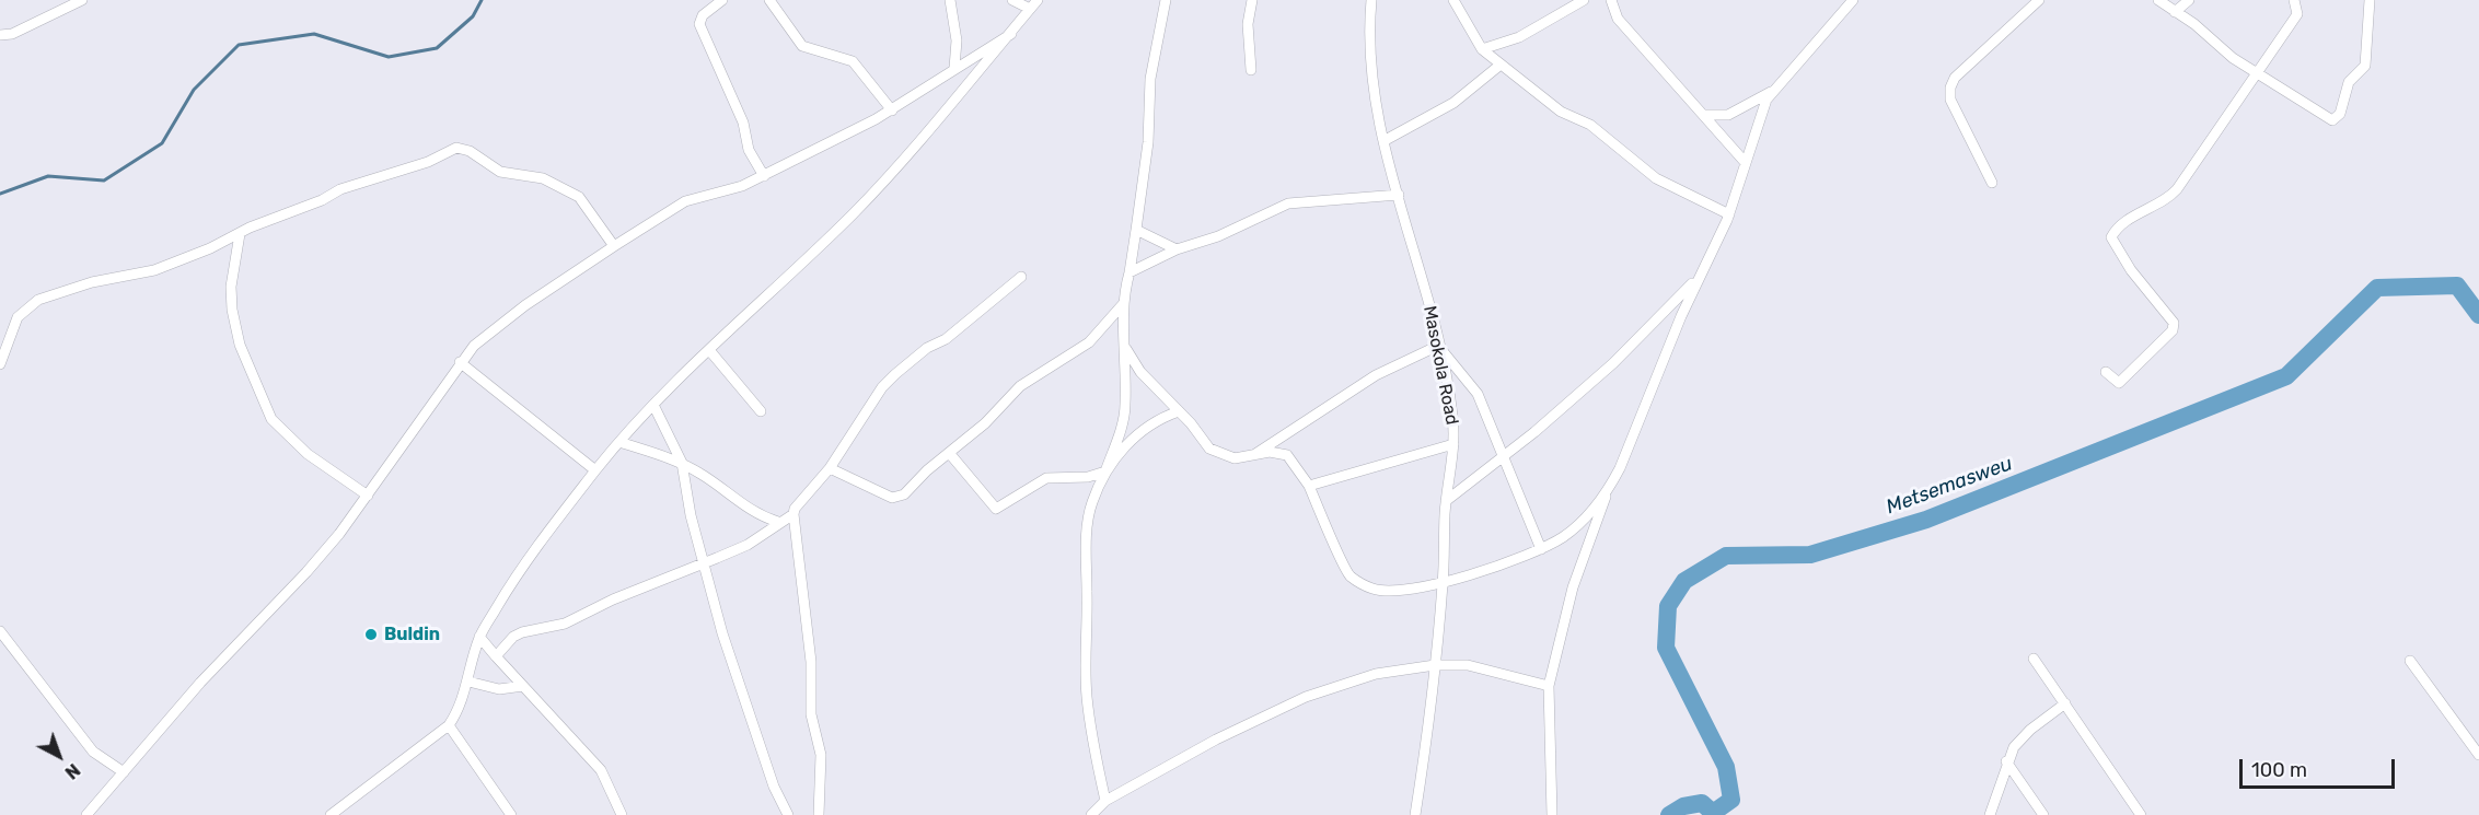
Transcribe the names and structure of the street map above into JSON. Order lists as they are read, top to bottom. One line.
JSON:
{"streets":{"street":["Masokola Road"]},"water":["Metsemasweu"],"places":["Buldin"],"scale_bar":"100 m","north":"bottom right"}
